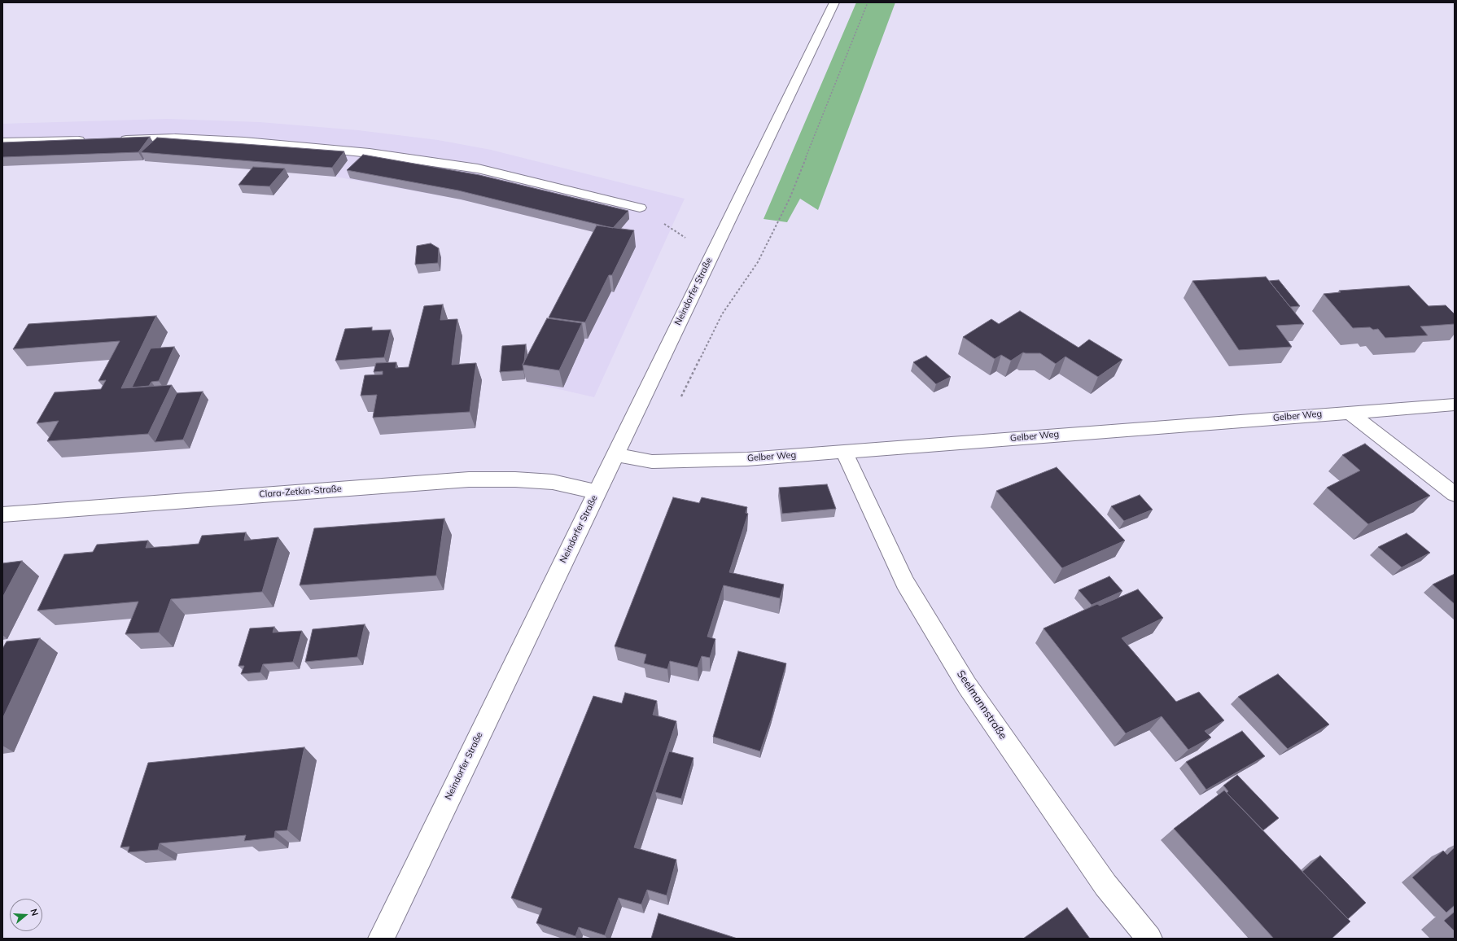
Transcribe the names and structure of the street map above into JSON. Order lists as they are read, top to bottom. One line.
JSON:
{"streets":{"street":["Neindorfer Straße","Gelber Weg","Clara-Zetkin-Straße","Seelmannstraße"]},"crossings":[["Neindorfer Straße","Gelber Weg"],["Neindorfer Straße","Clara-Zetkin-Straße"],["Gelber Weg","Seelmannstraße"]],"north":"right"}
